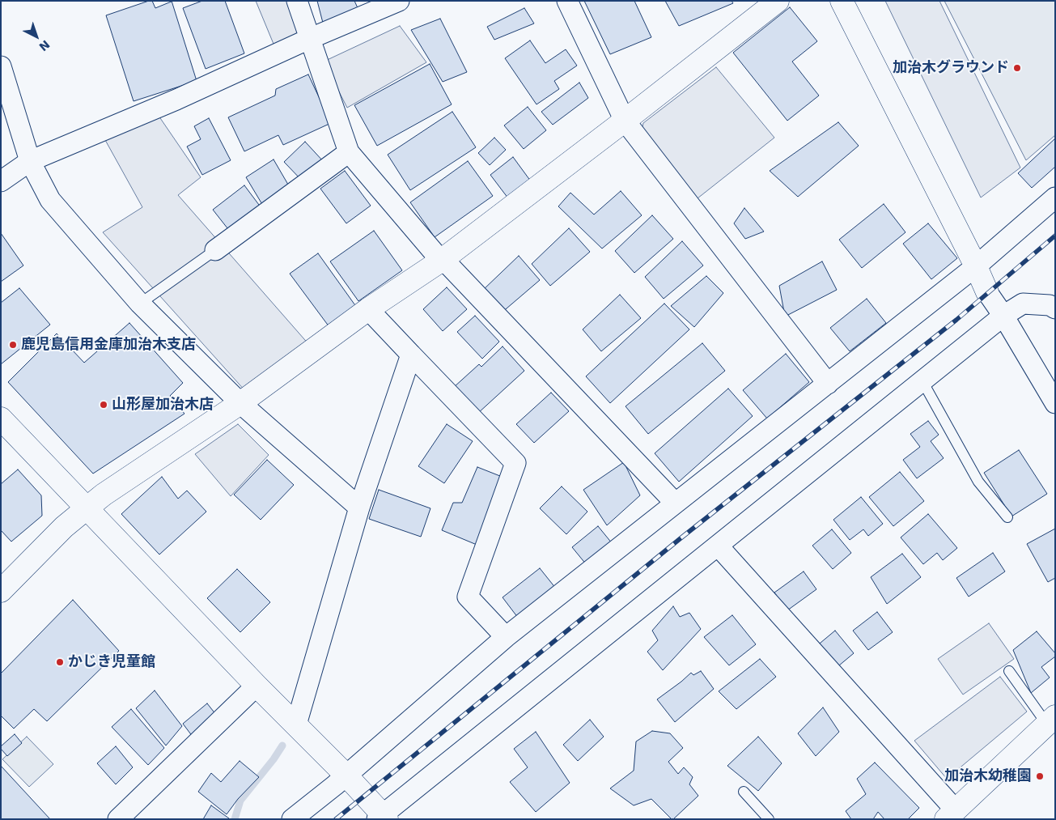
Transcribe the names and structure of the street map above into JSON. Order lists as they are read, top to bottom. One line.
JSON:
{"places":["加治木グラウンド","鹿児島信用金庫加治木支店","山形屋加治木店","かじき児童館","加治木幼稚園"],"north":"bottom right"}
